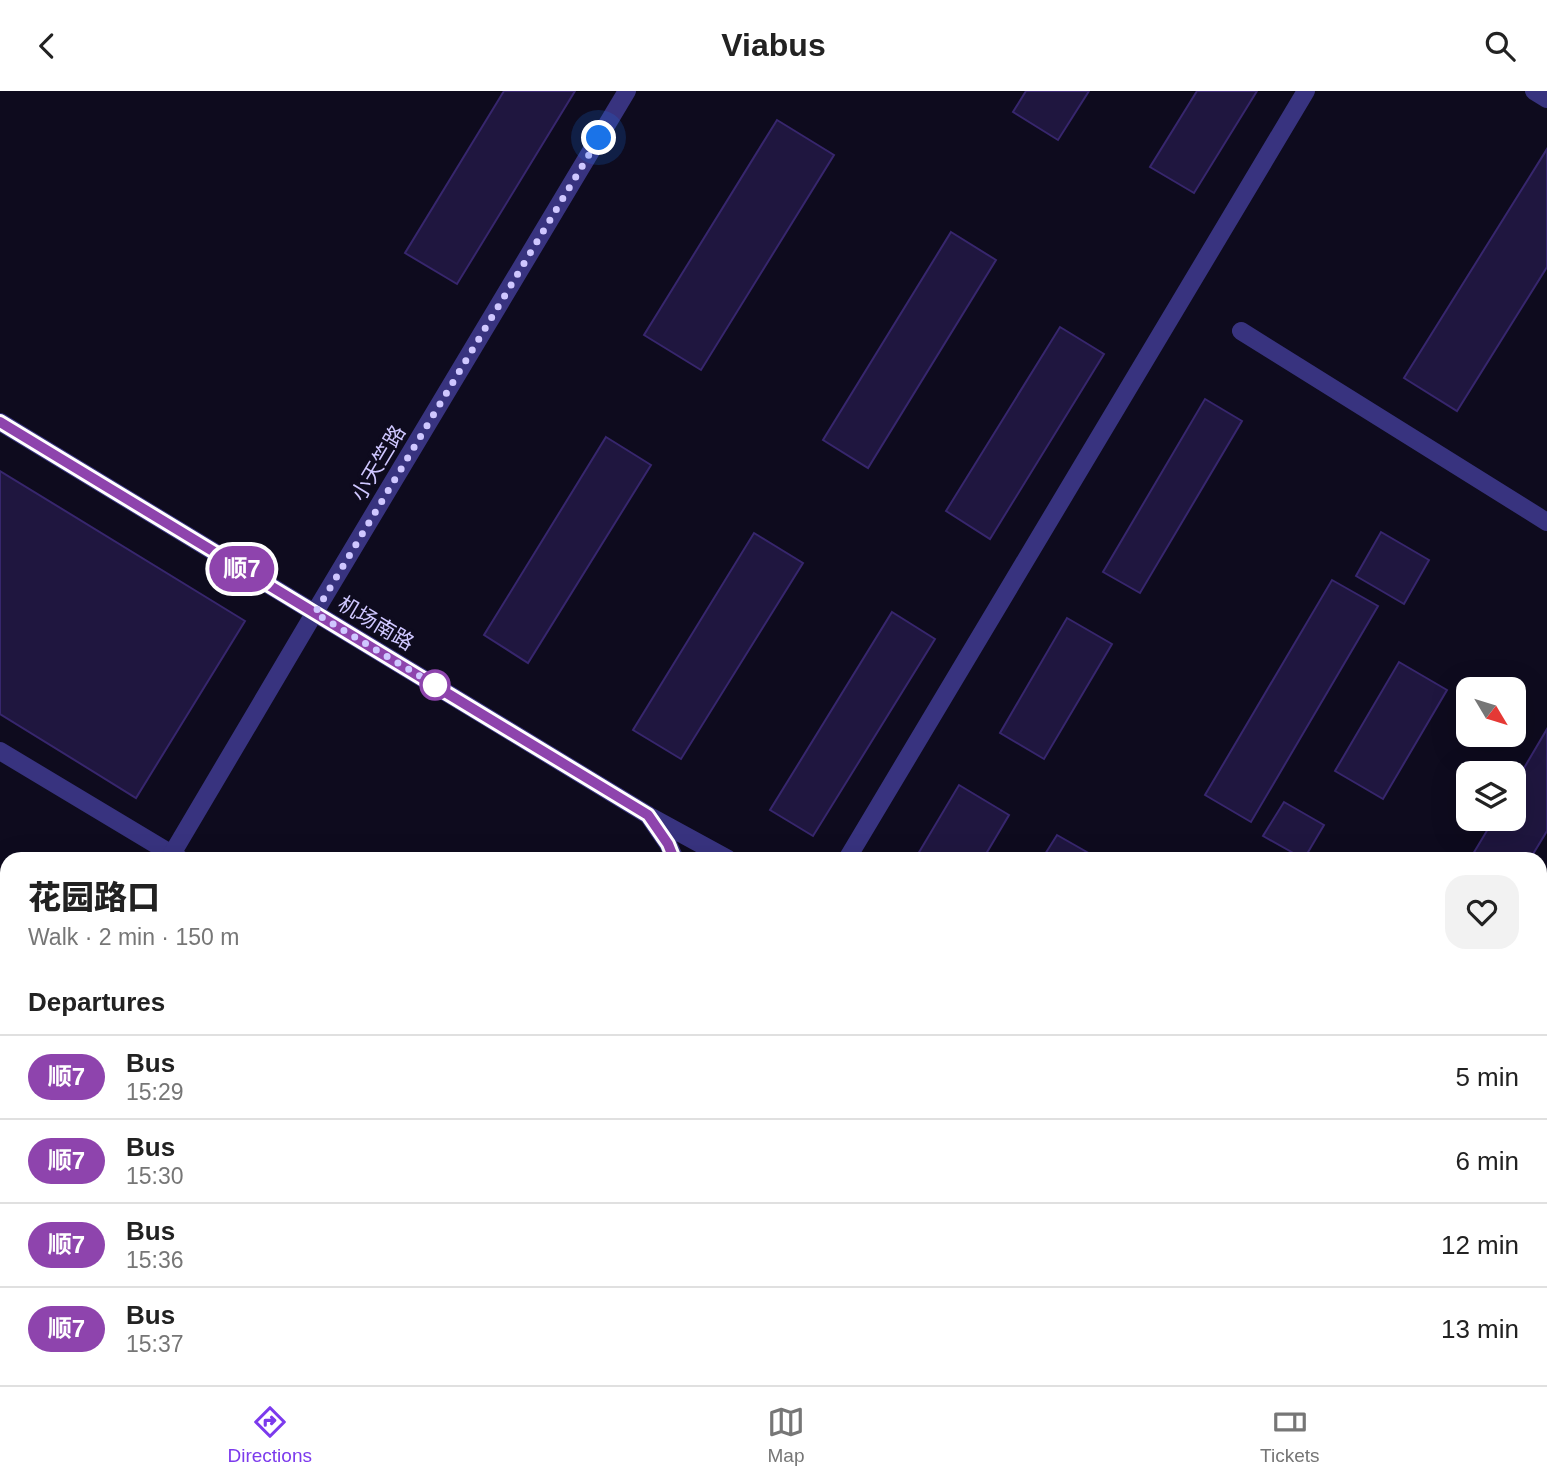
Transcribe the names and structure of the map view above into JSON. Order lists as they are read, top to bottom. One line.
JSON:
{"streets":{"street":["小天竺路","机场南路"]},"crossings":[["小天竺路","机场南路"]],"lines":["bus line 顺7"],"north":"bottom right","page":{"header":"Viabus","on_map":"顺7","heading":[["花园路口","Walk · 2 min · 150 m"],"Departures"],"list":[{"mark":"顺7","name":"Bus","note":"15:29","value":"5 min"},{"mark":"顺7","name":"Bus","note":"15:30","value":"6 min"},{"mark":"顺7","name":"Bus","note":"15:36","value":"12 min"},{"mark":"顺7","name":"Bus","note":"15:37","value":"13 min"}],"tabs":["Directions","Map","Tickets"]}}
